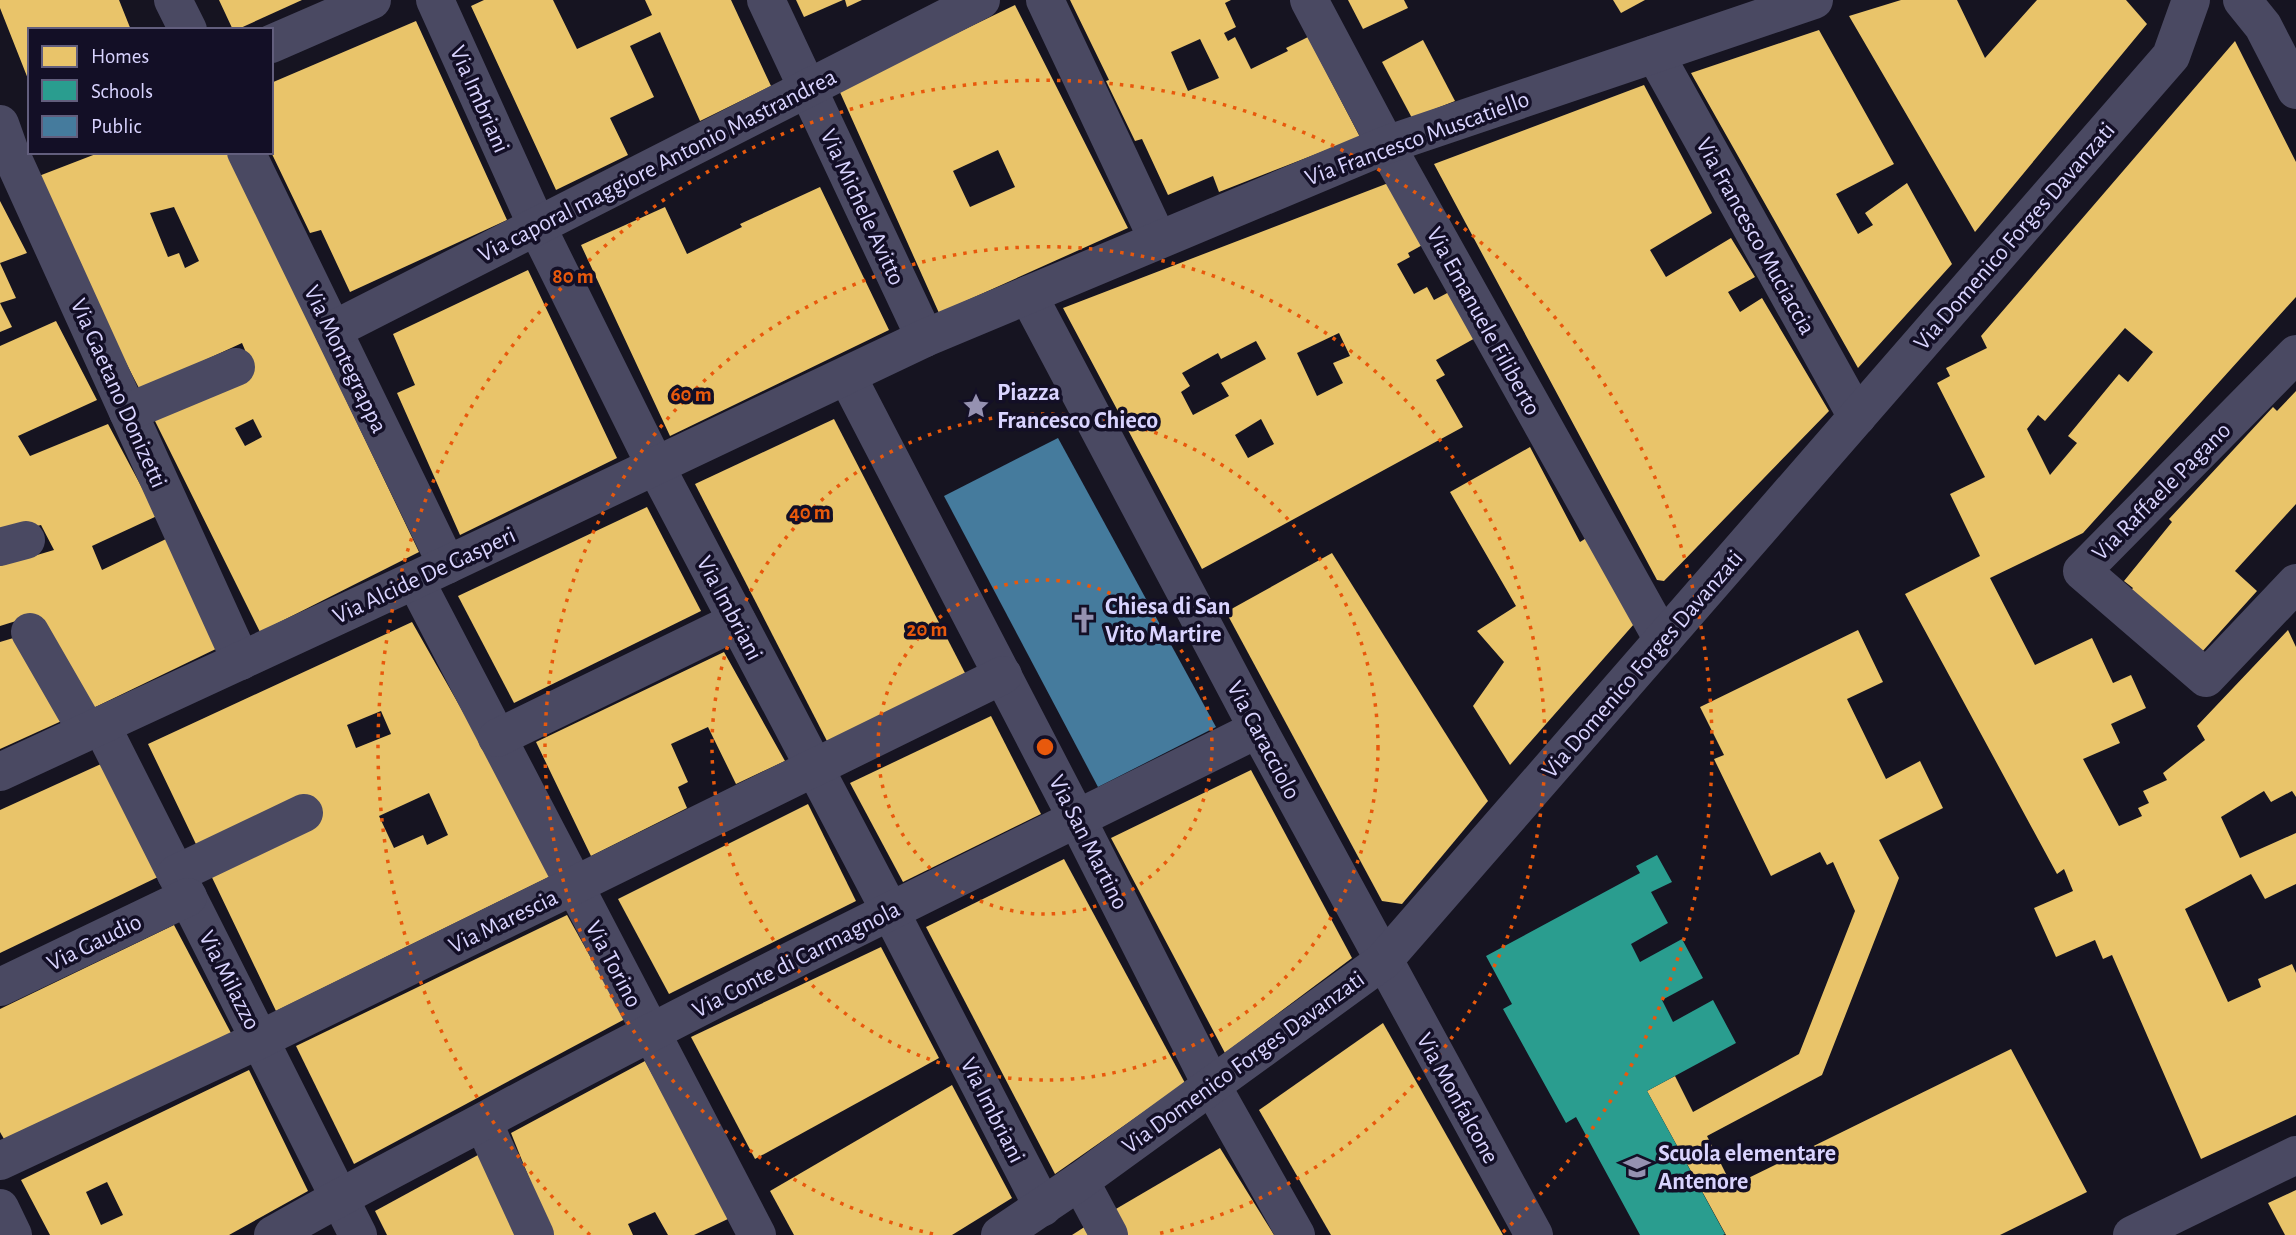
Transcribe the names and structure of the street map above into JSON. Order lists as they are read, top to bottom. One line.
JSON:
{"streets":{"street":["Via Imbriani","Via Francesco Muscatiello","Via caporal maggiore Antonio Mastrandrea","Via Michele Avitto","Via Francesco Muciaccia","Via Domenico Forges Davanzati","Via Emanuele Filiberto","Via Montegrappa","Via Gaetano Donizetti","Via Raffaele Pagano","Via Alcide De Gasperi","Via Caracciolo","Via San Martino","Via Marescia","Via Gaudio","Via Conte di Carmagnola","Via Torino","Via Milazzo","Via Monfalcone"]},"crossings":[["Via Imbriani","Via caporal maggiore Antonio Mastrandrea"],["Via Imbriani","Via Domenico Forges Davanzati"],["Via Imbriani","Via Alcide De Gasperi"],["Via Imbriani","Via Marescia"],["Via Imbriani","Via Conte di Carmagnola"],["Via Francesco Muscatiello","Via Francesco Muciaccia"],["Via Francesco Muscatiello","Via Emanuele Filiberto"],["Via Francesco Muscatiello","Via Caracciolo"],["Via caporal maggiore Antonio Mastrandrea","Via Michele Avitto"],["Via caporal maggiore Antonio Mastrandrea","Via Montegrappa"],["Via Francesco Muciaccia","Via Domenico Forges Davanzati"],["Via Domenico Forges Davanzati","Via Emanuele Filiberto"],["Via Domenico Forges Davanzati","Via Caracciolo"],["Via Domenico Forges Davanzati","Via San Martino"],["Via Domenico Forges Davanzati","Via Monfalcone"],["Via Montegrappa","Via Alcide De Gasperi"],["Via Montegrappa","Via Torino"],["Via Gaetano Donizetti","Via Alcide De Gasperi"],["Via Alcide De Gasperi","Via San Martino"],["Via Alcide De Gasperi","Via Torino"],["Via Alcide De Gasperi","Via Milazzo"],["Via Caracciolo","Via Conte di Carmagnola"],["Via Caracciolo","Via Monfalcone"],["Via San Martino","Via Marescia"],["Via San Martino","Via Conte di Carmagnola"],["Via Marescia","Via Torino"],["Via Marescia","Via Milazzo"],["Via Gaudio","Via Milazzo"],["Via Conte di Carmagnola","Via Torino"],["Via Conte di Carmagnola","Via Milazzo"]],"places":{"place":["Piazza Francesco Chieco"],"church":["Chiesa di San Vito Martire"],"school or university":["Scuola elementare Antenore"]},"legend":["Homes","Schools","Public"],"rings":["80 m","60 m","40 m","20 m"]}
